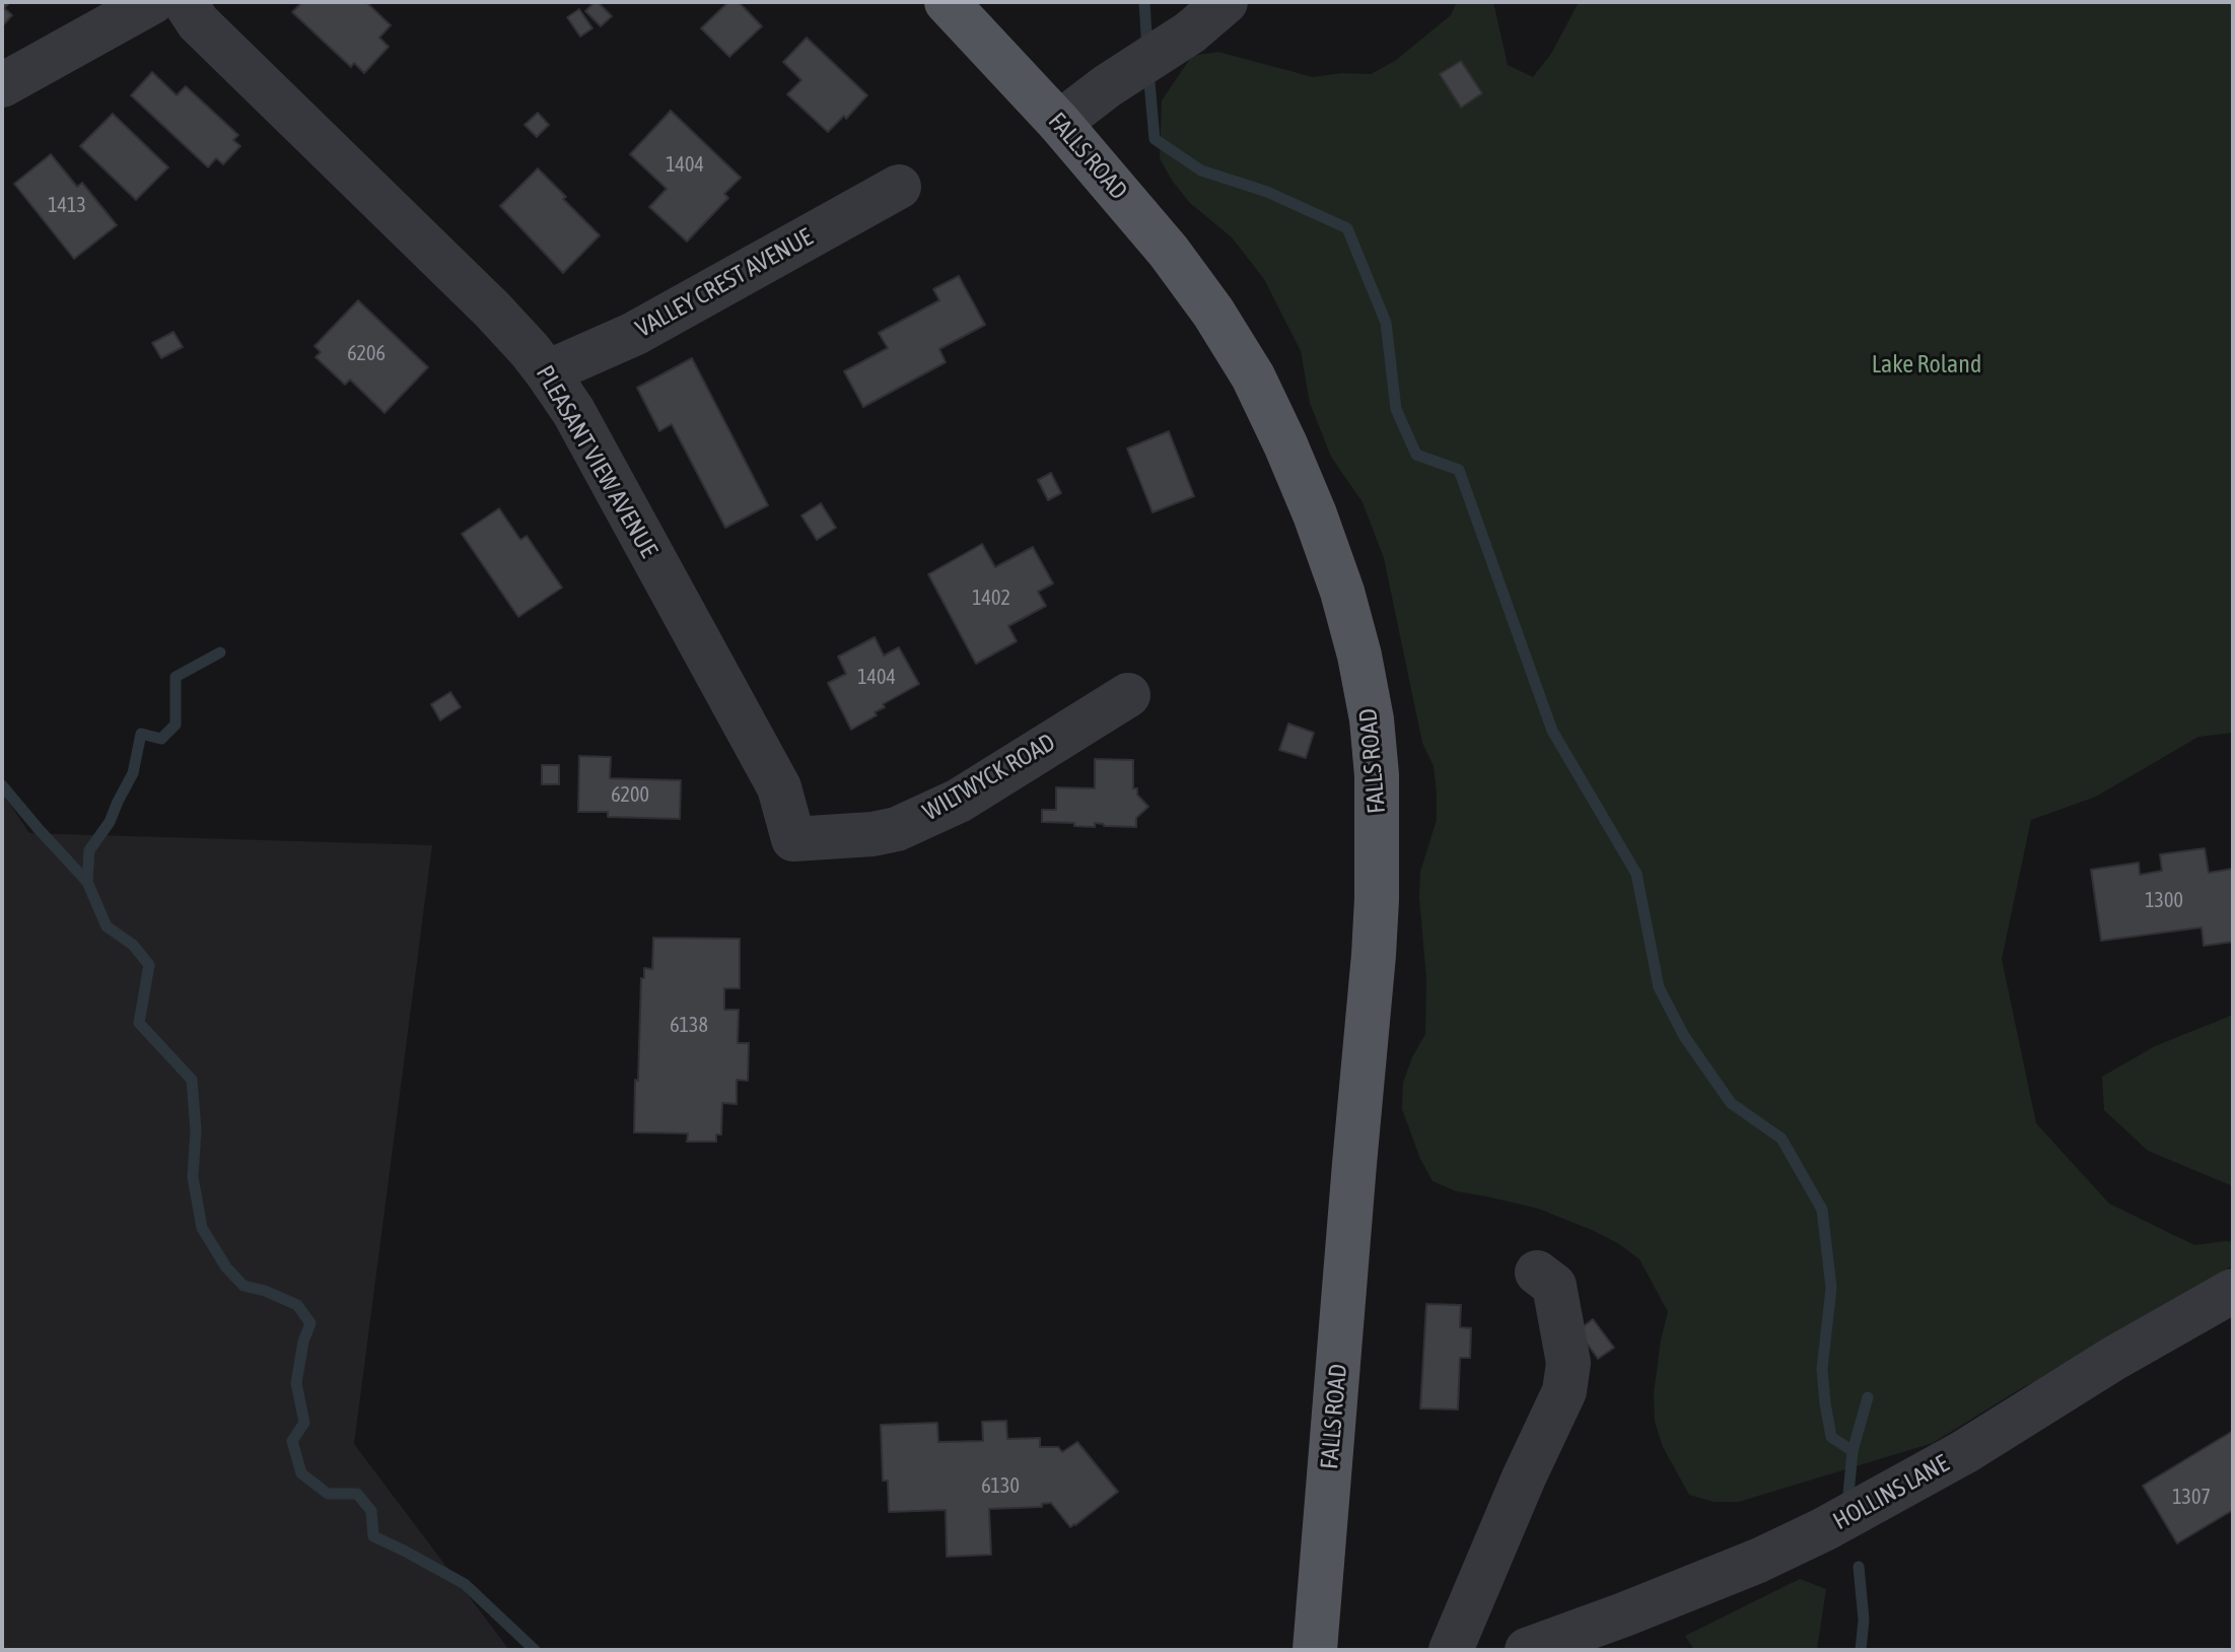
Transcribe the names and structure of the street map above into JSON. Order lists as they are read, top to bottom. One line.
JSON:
{"streets":{"main road":["FALLS ROAD"],"street":["VALLEY CREST AVENUE","PLEASANT VIEW AVENUE","WILTWYCK ROAD","HOLLINS LANE"]},"crossings":[["VALLEY CREST AVENUE","PLEASANT VIEW AVENUE"],["PLEASANT VIEW AVENUE","WILTWYCK ROAD"]],"parks":["Lake Roland"],"house_numbers":["1404","1413","6206","1402","1404","6200","1300","6138","6130","1307"]}
